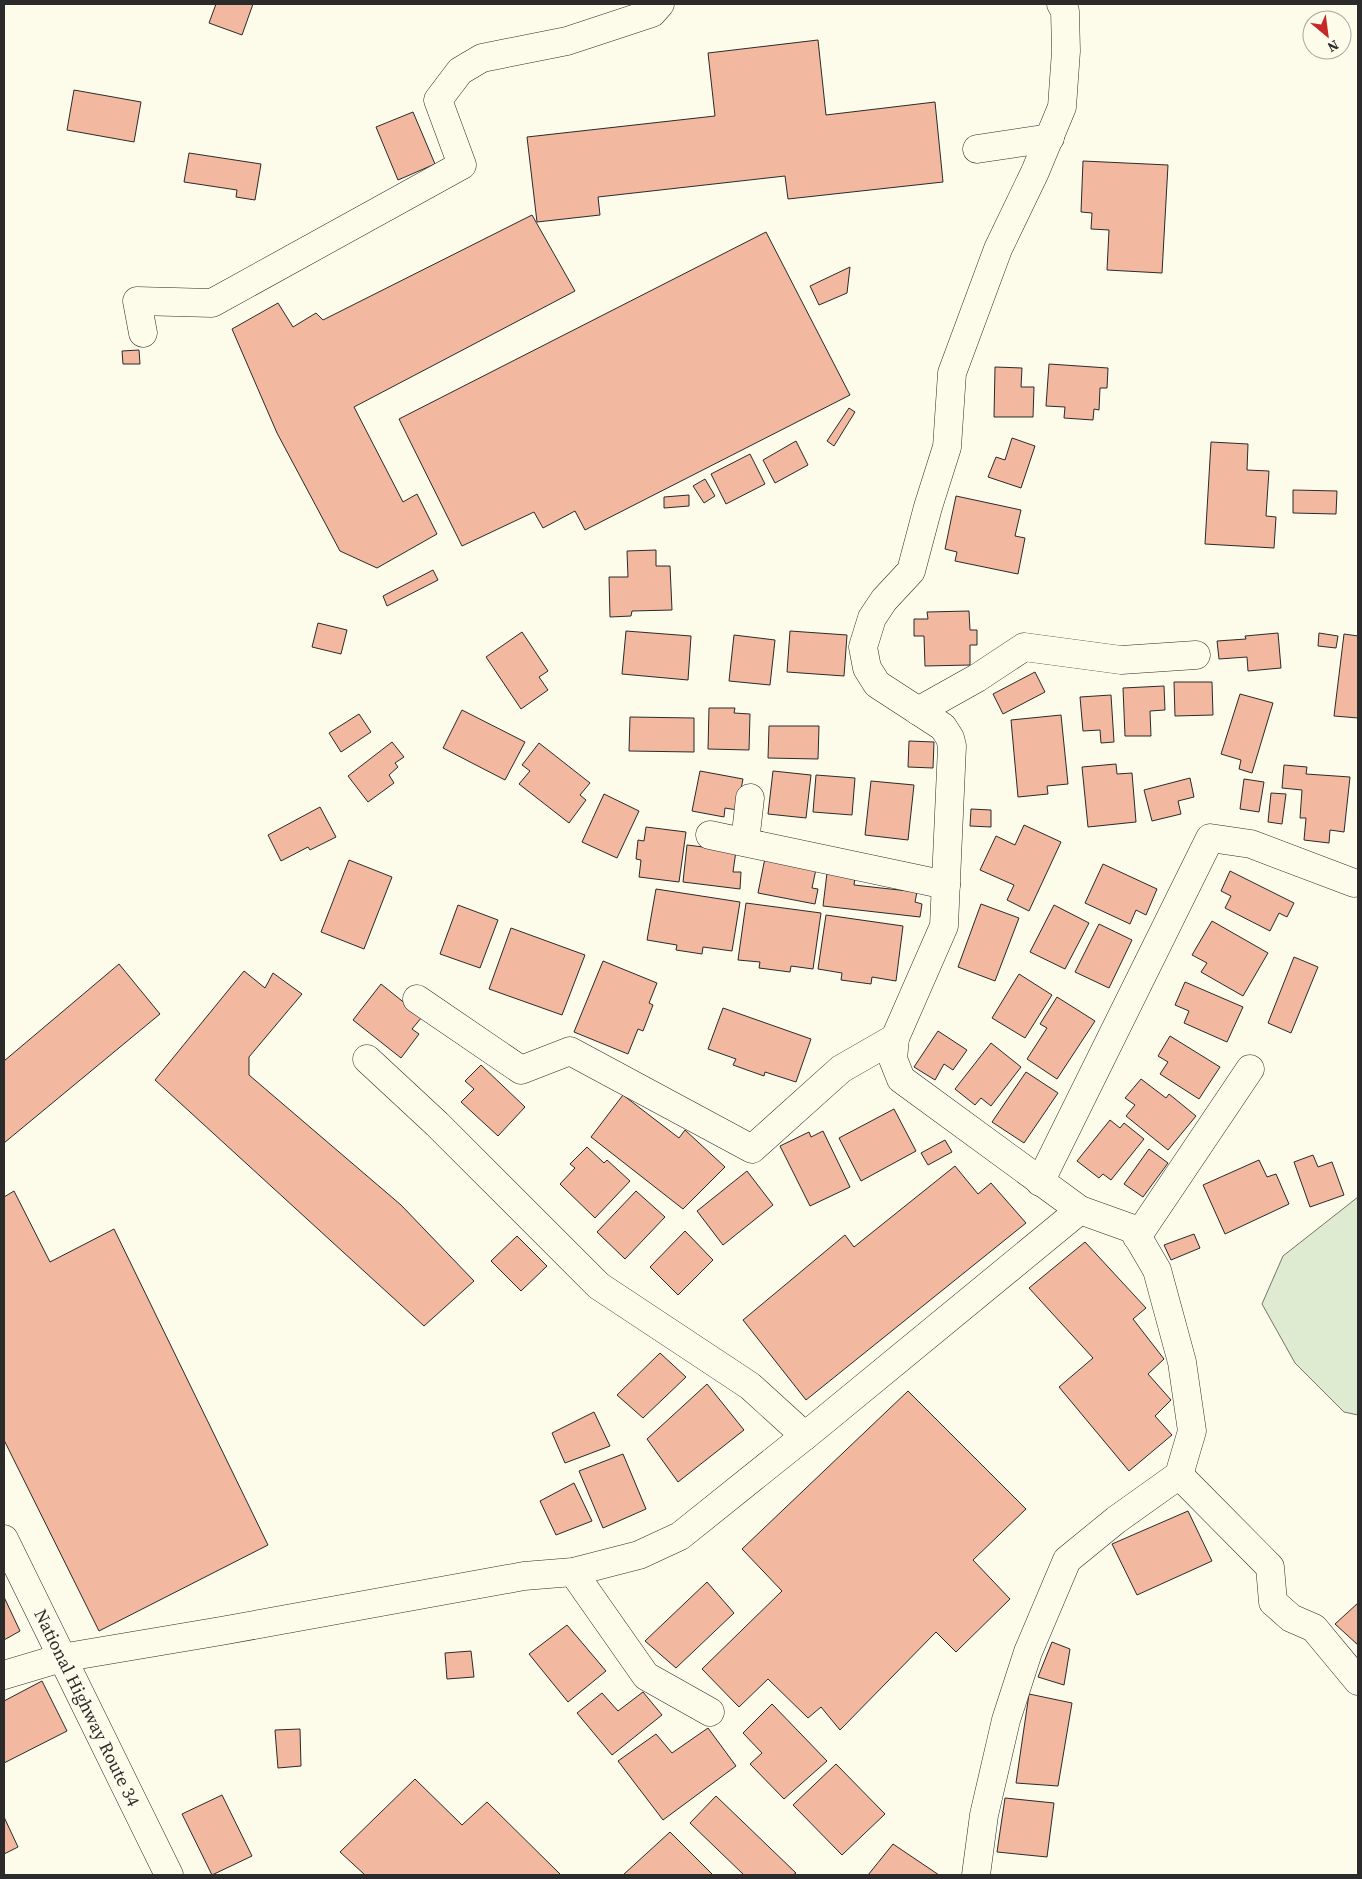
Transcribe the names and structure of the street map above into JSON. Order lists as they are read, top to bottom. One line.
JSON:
{"streets":{"main road":["National Highway Route 34"]},"north":"bottom right"}
